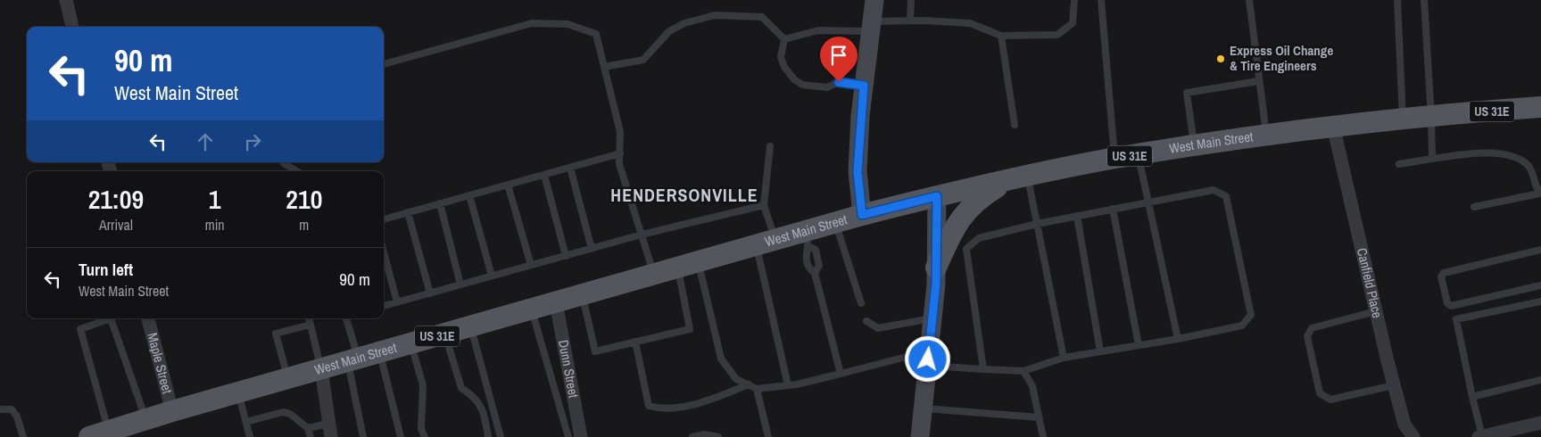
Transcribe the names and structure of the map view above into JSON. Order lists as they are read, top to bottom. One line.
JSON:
{"streets":{"main road":["US 31E","West Main Street"],"street":["Canfield Place","Maple Street","Dunn Street"]},"crossings":[["West Main Street","Canfield Place"],["West Main Street","Maple Street"],["West Main Street","Dunn Street"]],"districts":["HENDERSONVILLE"],"places":["Express Oil Change & Tire Engineers"],"page":{"turn":["90 m","West Main Street"],"eta":["21:09","Arrival","1","min","210","m"],"list":[{"name":"Turn left","note":"West Main Street","value":"90 m"}]}}
